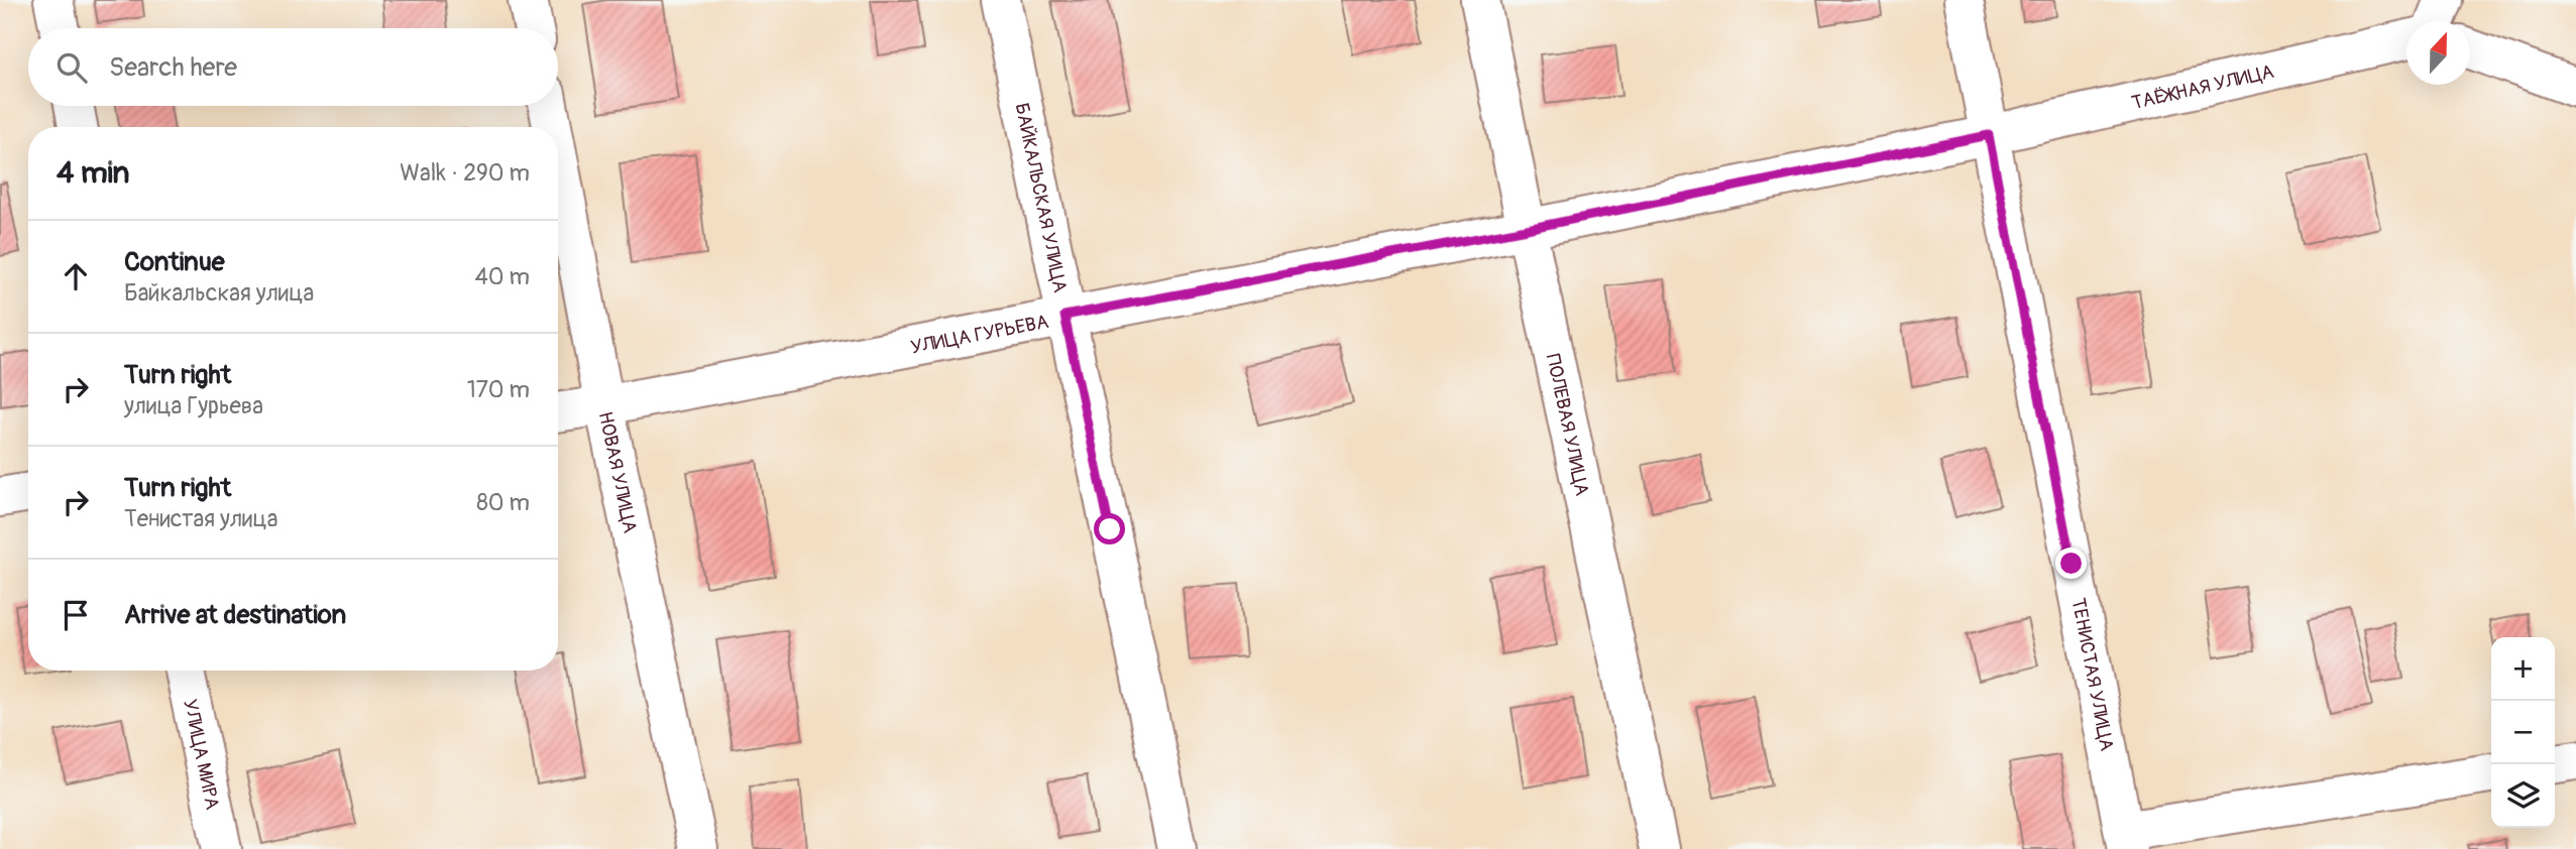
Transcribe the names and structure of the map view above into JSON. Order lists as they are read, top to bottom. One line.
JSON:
{"streets":{"street":["ТАЁЖНАЯ УЛИЦА","БАЙКАЛЬСКАЯ УЛИЦА","УЛИЦА ГУРЬЕВА","ПОЛЕВАЯ УЛИЦА","НОВАЯ УЛИЦА","ТЕНИСТАЯ УЛИЦА","УЛИЦА МИРА"]},"crossings":[["ТАЁЖНАЯ УЛИЦА","УЛИЦА ГУРЬЕВА"],["ТАЁЖНАЯ УЛИЦА","ТЕНИСТАЯ УЛИЦА"],["БАЙКАЛЬСКАЯ УЛИЦА","УЛИЦА ГУРЬЕВА"],["УЛИЦА ГУРЬЕВА","ПОЛЕВАЯ УЛИЦА"],["УЛИЦА ГУРЬЕВА","НОВАЯ УЛИЦА"],["УЛИЦА ГУРЬЕВА","ТЕНИСТАЯ УЛИЦА"]],"north":"top","page":{"search":"Search here","heading":["4 min","Walk · 290 m"],"list":[["Continue","Байкальская улица","40 m"],["Turn right","улица Гурьева","170 m"],["Turn right","Тенистая улица","80 m"],"Arrive at destination"],"map_buttons":["+","−"]}}
